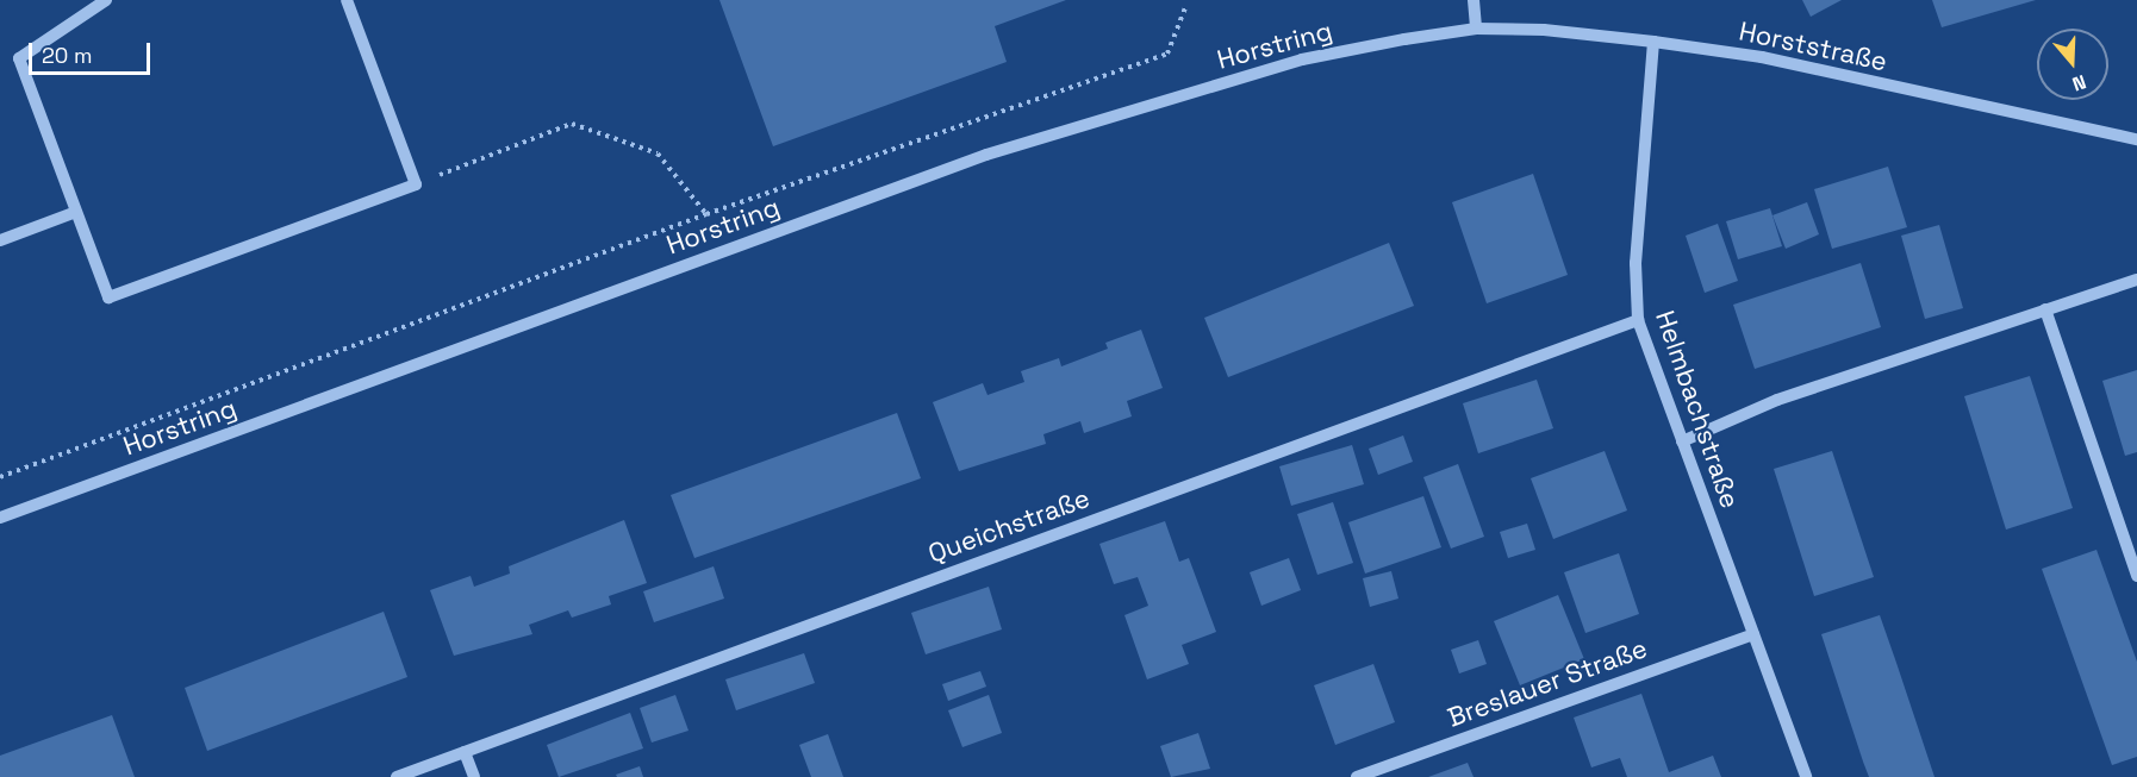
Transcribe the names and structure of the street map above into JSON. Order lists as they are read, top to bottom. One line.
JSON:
{"streets":{"street":["Horstring","Horststraße","Helmbachstraße","Queichstraße","Breslauer Straße"]},"crossings":[["Horstring","Horststraße"],["Horststraße","Helmbachstraße"],["Helmbachstraße","Queichstraße"],["Helmbachstraße","Breslauer Straße"]],"scale_bar":"20 m","north":"bottom"}
